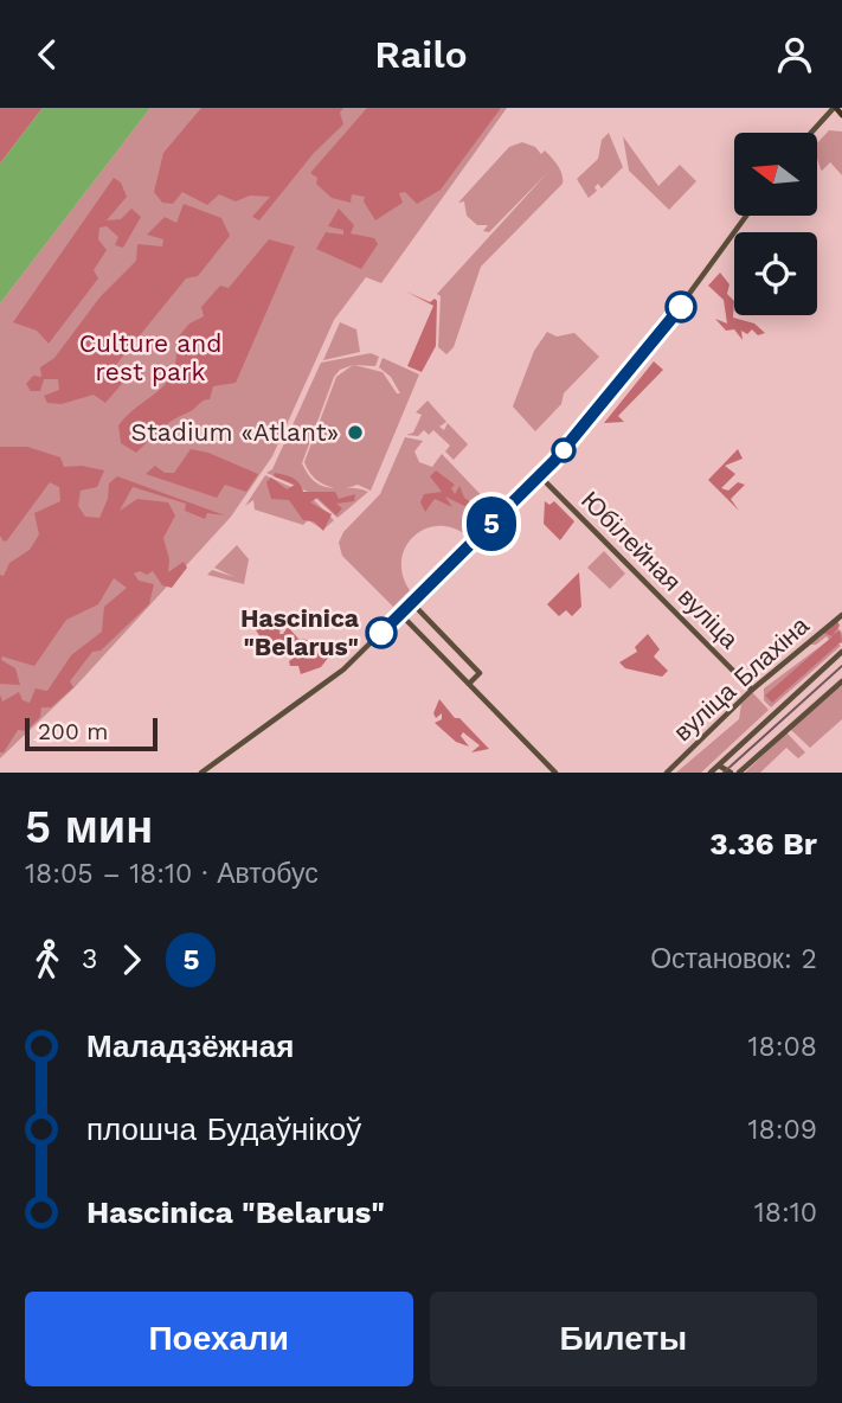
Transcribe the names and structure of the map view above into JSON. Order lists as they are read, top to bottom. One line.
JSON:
{"streets":{"main road":["Юбілейная вуліца","вуліца Блахіна"]},"crossings":[["Юбілейная вуліца","вуліца Блахіна"]],"parks":["Culture and rest park"],"places":["Stadium «Atlant»","Hascinica \"Belarus\""],"lines":["bus line 5"],"scale_bar":"200 m","north":"left","page":{"header":"Railo","on_map":"5","scale":"200 m","heading":["5 мин","18:05 – 18:10 · Автобус","3.36 Br"],"legs":["3","5","Остановок: 2"],"list":[{"name":"Маладзёжная","value":"18:08"},{"name":"плошча Будаўнікоў","value":"18:09"},{"name":"Hascinica \"Belarus\"","value":"18:10"}],"buttons":["Поехали","Билеты"]}}
